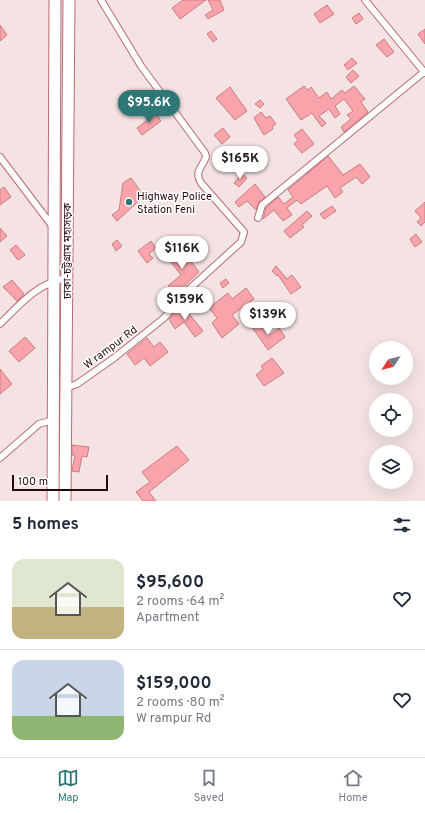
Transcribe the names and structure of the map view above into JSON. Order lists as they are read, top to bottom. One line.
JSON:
{"streets":{"highway":["ঢাকা-চট্টগ্রাম মহাসড়ক"],"street":["W rampur Rd"]},"crossings":[["ঢাকা-চট্টগ্রাম মহাসড়ক","W rampur Rd"]],"places":["Highway Police Station Feni"],"scale_bar":"100 m","north":"bottom left","page":{"price":["$95.6K","$165K","$116K","$159K","$139K"],"scale":"100 m","heading":"5 homes","list":[{"name":"$95,600","note":"2 rooms · 64 m² · Apartment"},{"name":"$159,000","note":"2 rooms · 80 m² · W rampur Rd"}],"tabs":["Map","Saved","Home"]}}
